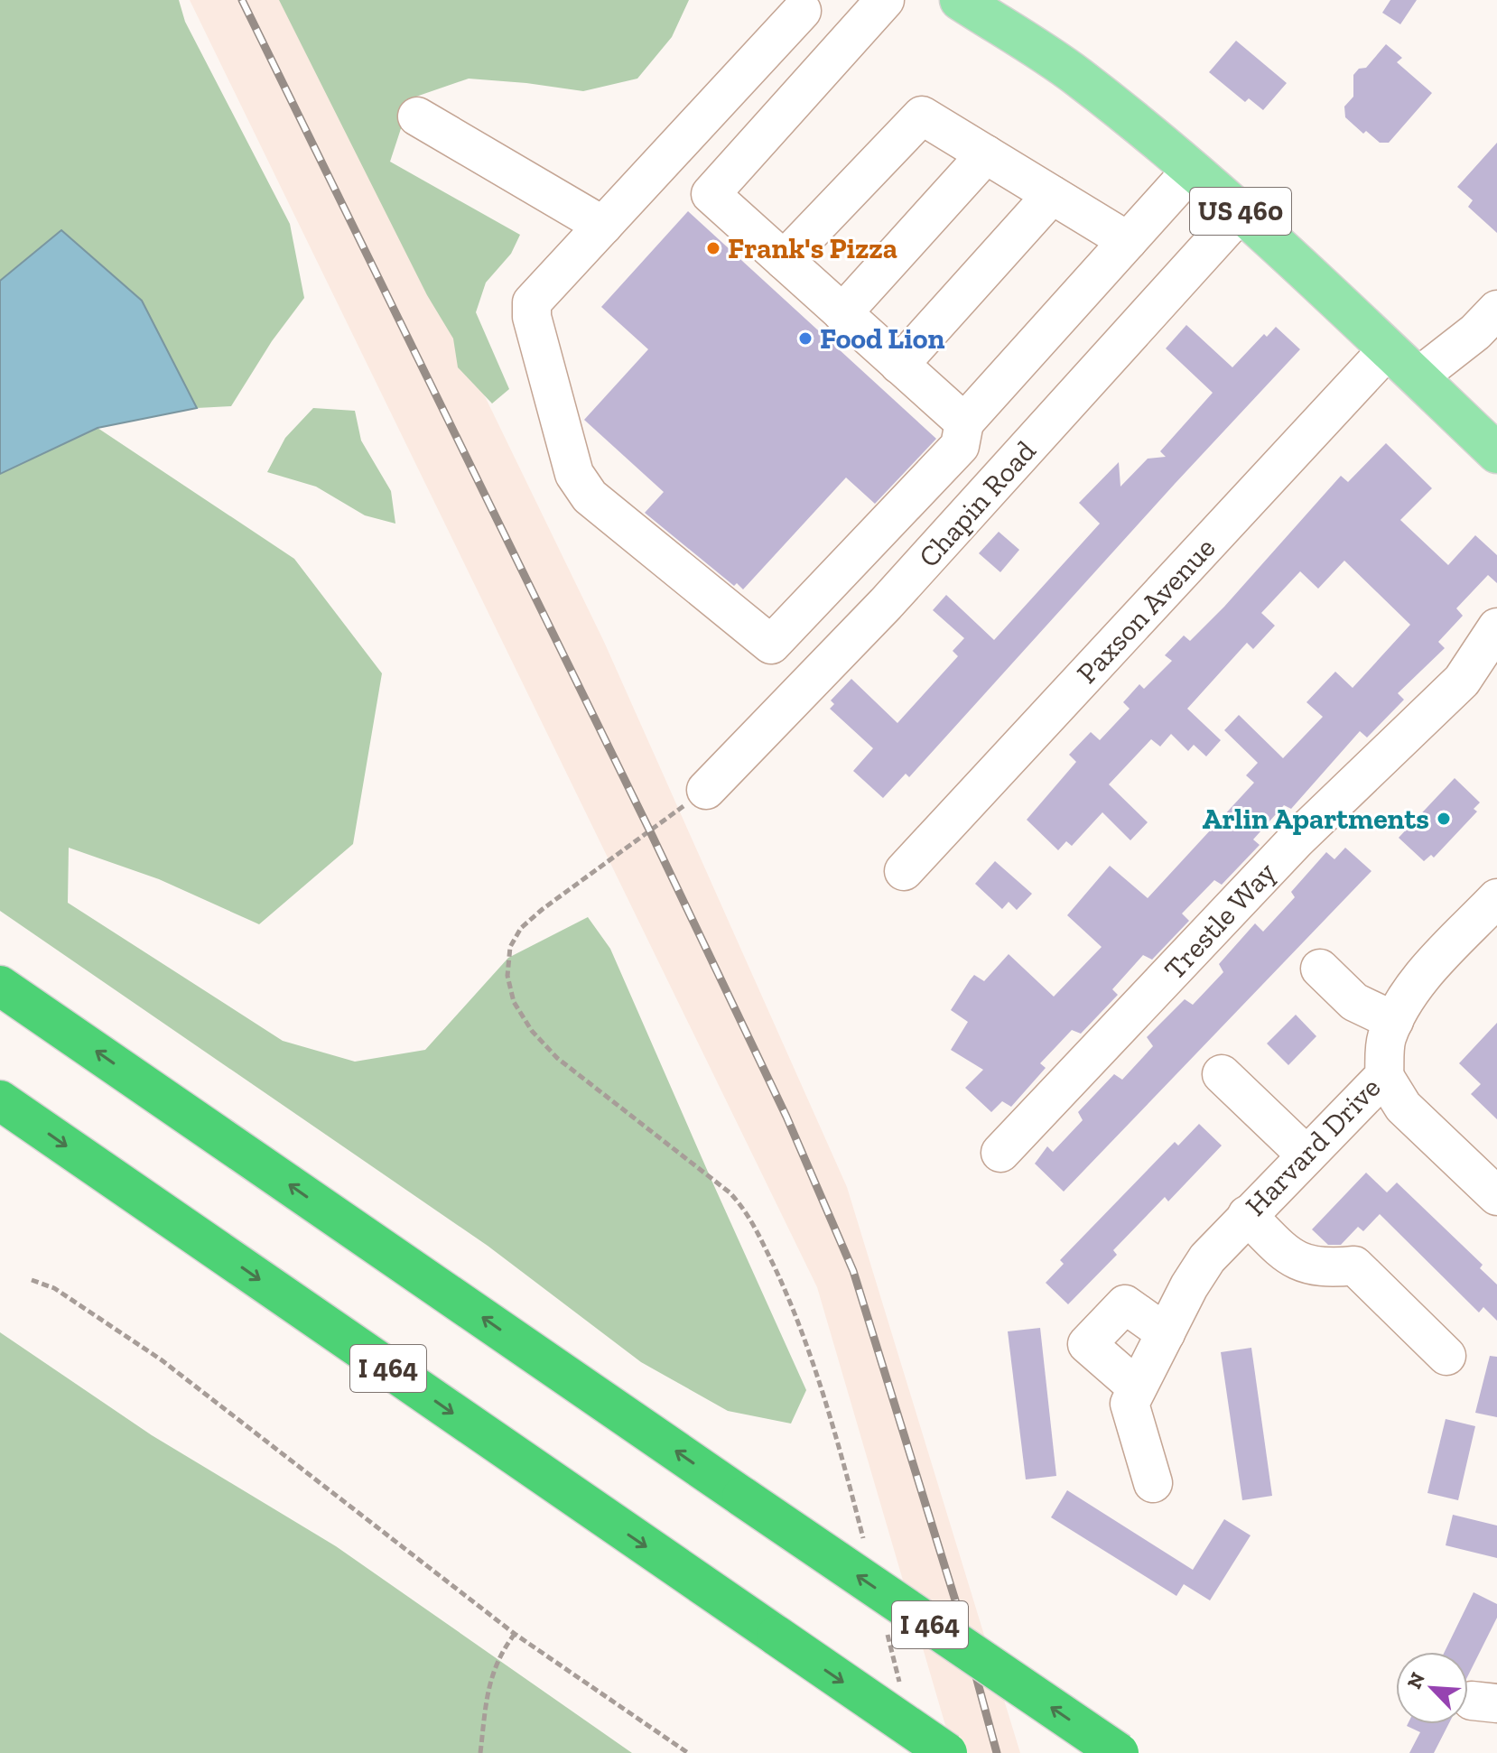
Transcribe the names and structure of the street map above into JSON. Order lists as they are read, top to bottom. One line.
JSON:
{"streets":{"highway":["I 464"],"main road":["US 460"],"street":["Chapin Road","Paxson Avenue","Trestle Way","Harvard Drive"]},"crossings":[["US 460","Chapin Road"],["US 460","Paxson Avenue"]],"places":["Frank's Pizza","Food Lion","Arlin Apartments"],"north":"top left"}
